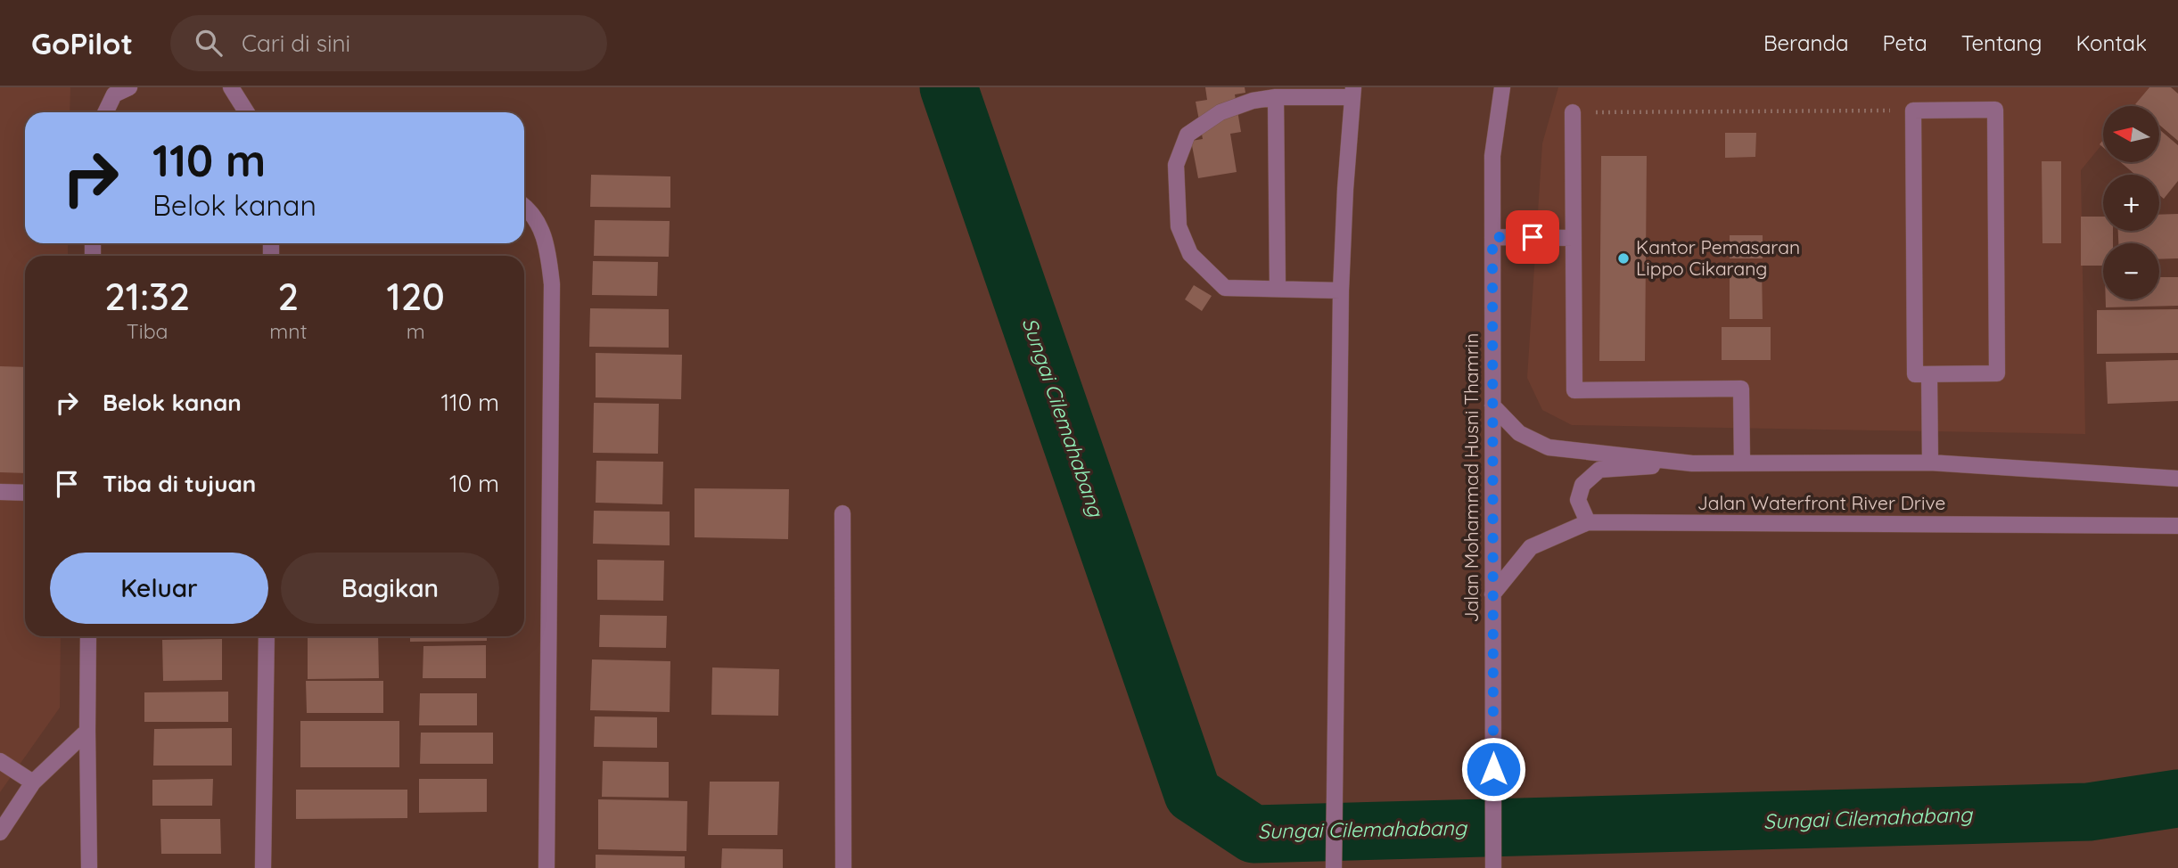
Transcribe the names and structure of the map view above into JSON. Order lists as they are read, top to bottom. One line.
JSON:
{"streets":{"street":["Jalan Mohammad Husni Thamrin","Jalan Waterfront River Drive"]},"crossings":[["Jalan Mohammad Husni Thamrin","Jalan Waterfront River Drive"]],"water":["Sungai Cilemahabang"],"places":["Kantor Pemasaran Lippo Cikarang"],"north":"left","page":{"header":"GoPilot","search":"Cari di sini","nav":["Beranda","Peta","Tentang","Kontak"],"map_buttons":["+","−"],"turn":["110 m","Belok kanan"],"eta":["21:32","Tiba","2","mnt","120","m"],"list":[{"name":"Belok kanan","value":"110 m"},{"name":"Tiba di tujuan","value":"10 m"}],"buttons":["Keluar","Bagikan"]}}
